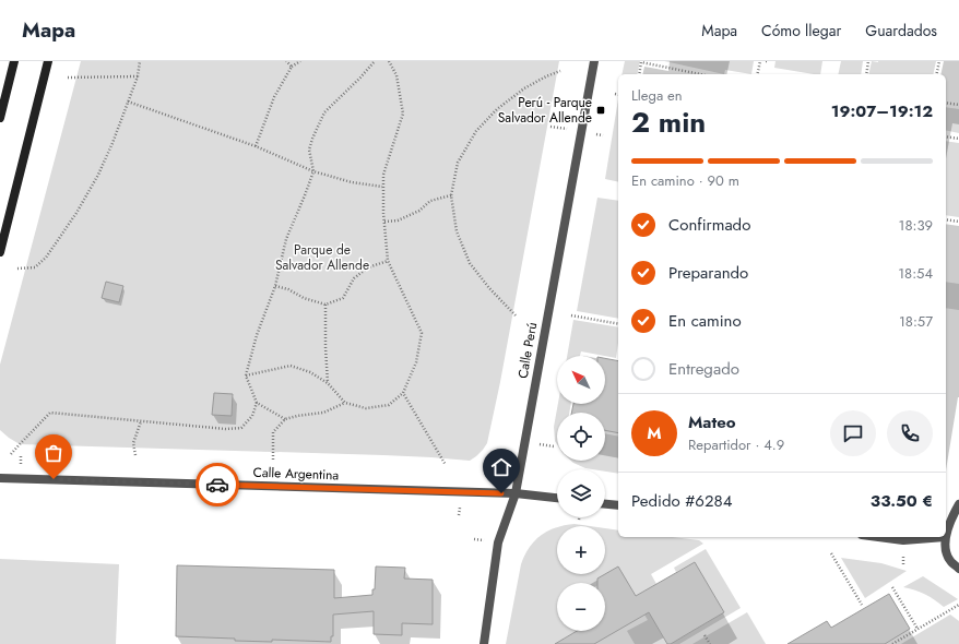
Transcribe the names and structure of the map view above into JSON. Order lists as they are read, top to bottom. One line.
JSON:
{"streets":{"street":["Calle Perú","Calle Argentina"]},"crossings":[["Calle Perú","Calle Argentina"]],"parks":["Parque de Salvador Allende"],"places":{"transit":["Perú - Parque Salvador Allende"]},"north":"top left","page":{"header":"Mapa","nav":["Mapa","Cómo llegar","Guardados"],"heading":["2 min","Llega en","19:07–19:12"],"panel":["Mateo","Repartidor · 4.9","Pedido #6284","33.50 €"],"bar":"En camino · 90 m","list":[["Confirmado","18:39"],["Preparando","18:54"],["En camino","18:57"],"Entregado"],"map_buttons":["+","−"],"round":"M"}}
